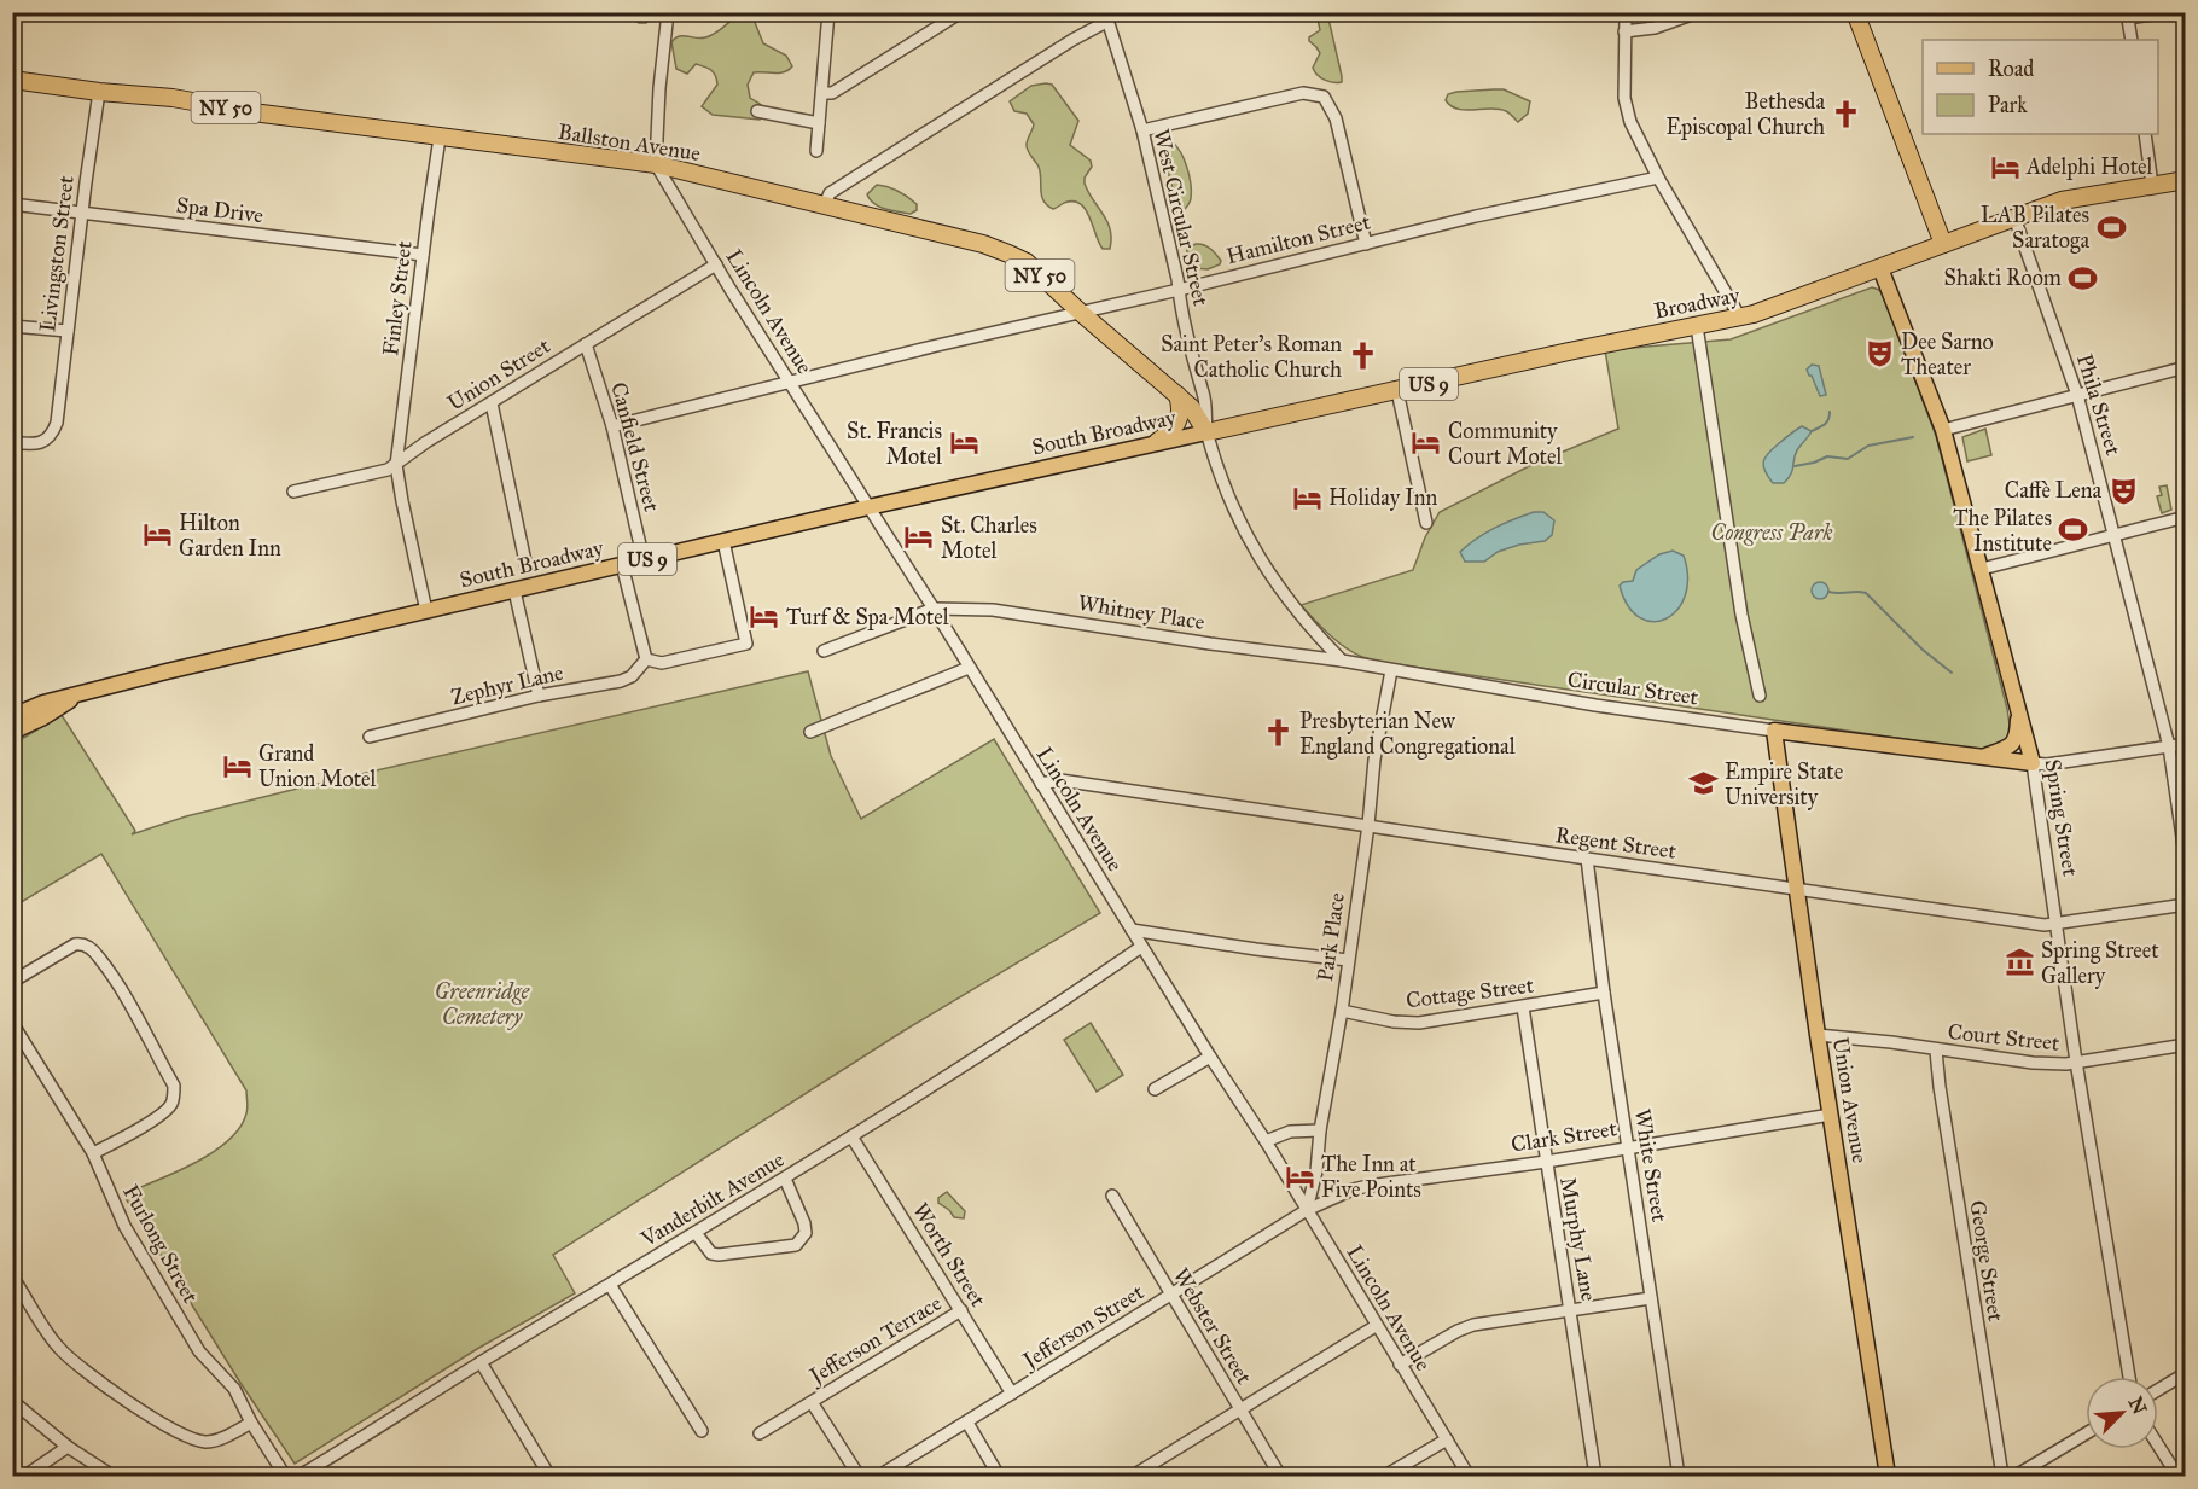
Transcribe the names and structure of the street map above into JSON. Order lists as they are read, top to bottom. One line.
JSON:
{"streets":{"highway":["NY 50","Ballston Avenue","Broadway","US 9"],"main road":["South Broadway","Circular Street","Spring Street","Union Avenue"],"street":["Spa Drive","West Circular Street","Hamilton Street","Livingston Street","Finley Street","Lincoln Avenue","Union Street","Phila Street","Canfield Street","Whitney Place","Zephyr Lane","Regent Street","Park Place","Cottage Street","Court Street","Clark Street","White Street","Vanderbilt Avenue","Murphy Lane","Furlong Street","Worth Street","George Street","Jefferson Street","Webster Street","Jefferson Terrace"]},"crossings":[["Ballston Avenue","West Circular Street"],["Ballston Avenue","Hamilton Street"],["Ballston Avenue","Livingston Street"],["Ballston Avenue","Finley Street"],["Ballston Avenue","Broadway"],["Ballston Avenue","Lincoln Avenue"],["Ballston Avenue","South Broadway"],["Spa Drive","Livingston Street"],["Spa Drive","Finley Street"],["West Circular Street","Hamilton Street"],["West Circular Street","Broadway"],["West Circular Street","South Broadway"],["Hamilton Street","Lincoln Avenue"],["Hamilton Street","Canfield Street"],["Finley Street","Union Street"],["Finley Street","South Broadway"],["Broadway","Phila Street"],["Broadway","South Broadway"],["Broadway","Spring Street"],["Lincoln Avenue","Union Street"],["Lincoln Avenue","South Broadway"],["Lincoln Avenue","Whitney Place"],["Lincoln Avenue","Regent Street"],["Lincoln Avenue","Park Place"],["Lincoln Avenue","Clark Street"],["Lincoln Avenue","Vanderbilt Avenue"],["Lincoln Avenue","Jefferson Street"],["Union Street","Canfield Street"],["Phila Street","Circular Street"],["South Broadway","Canfield Street"],["Whitney Place","Circular Street"],["Circular Street","Spring Street"],["Circular Street","Park Place"],["Circular Street","Union Avenue"],["Spring Street","Regent Street"],["Spring Street","Court Street"],["Regent Street","Park Place"],["Regent Street","Union Avenue"],["Regent Street","White Street"],["Park Place","Cottage Street"],["Park Place","Clark Street"],["Park Place","Jefferson Street"],["Cottage Street","White Street"],["Cottage Street","Murphy Lane"],["Court Street","Union Avenue"],["Court Street","George Street"],["Union Avenue","Clark Street"],["Clark Street","White Street"],["Clark Street","Murphy Lane"],["Clark Street","Jefferson Street"],["Vanderbilt Avenue","Worth Street"],["Worth Street","Jefferson Street"],["Worth Street","Jefferson Terrace"],["Jefferson Street","Webster Street"]],"parks":["Congress Park","Greenridge Cemetery"],"places":{"church":["Bethesda Episcopal Church","Saint Peter's Roman Catholic Church","Presbyterian New England Congregational"],"hotel":["Adelphi Hotel","St. Francis Motel","Community Court Motel","Holiday Inn","Hilton Garden Inn","St. Charles Motel","Turf & Spa Motel","Grand Union Motel","The Inn at Five Points"],"sports":["LAB Pilates Saratoga","Shakti Room","The Pilates Institute"],"theatre":["Dee Sarno Theater","Caffè Lena"],"school or university":["Empire State University"],"museum":["Spring Street Gallery"]},"legend":["Road","Park"],"north":"top right"}
